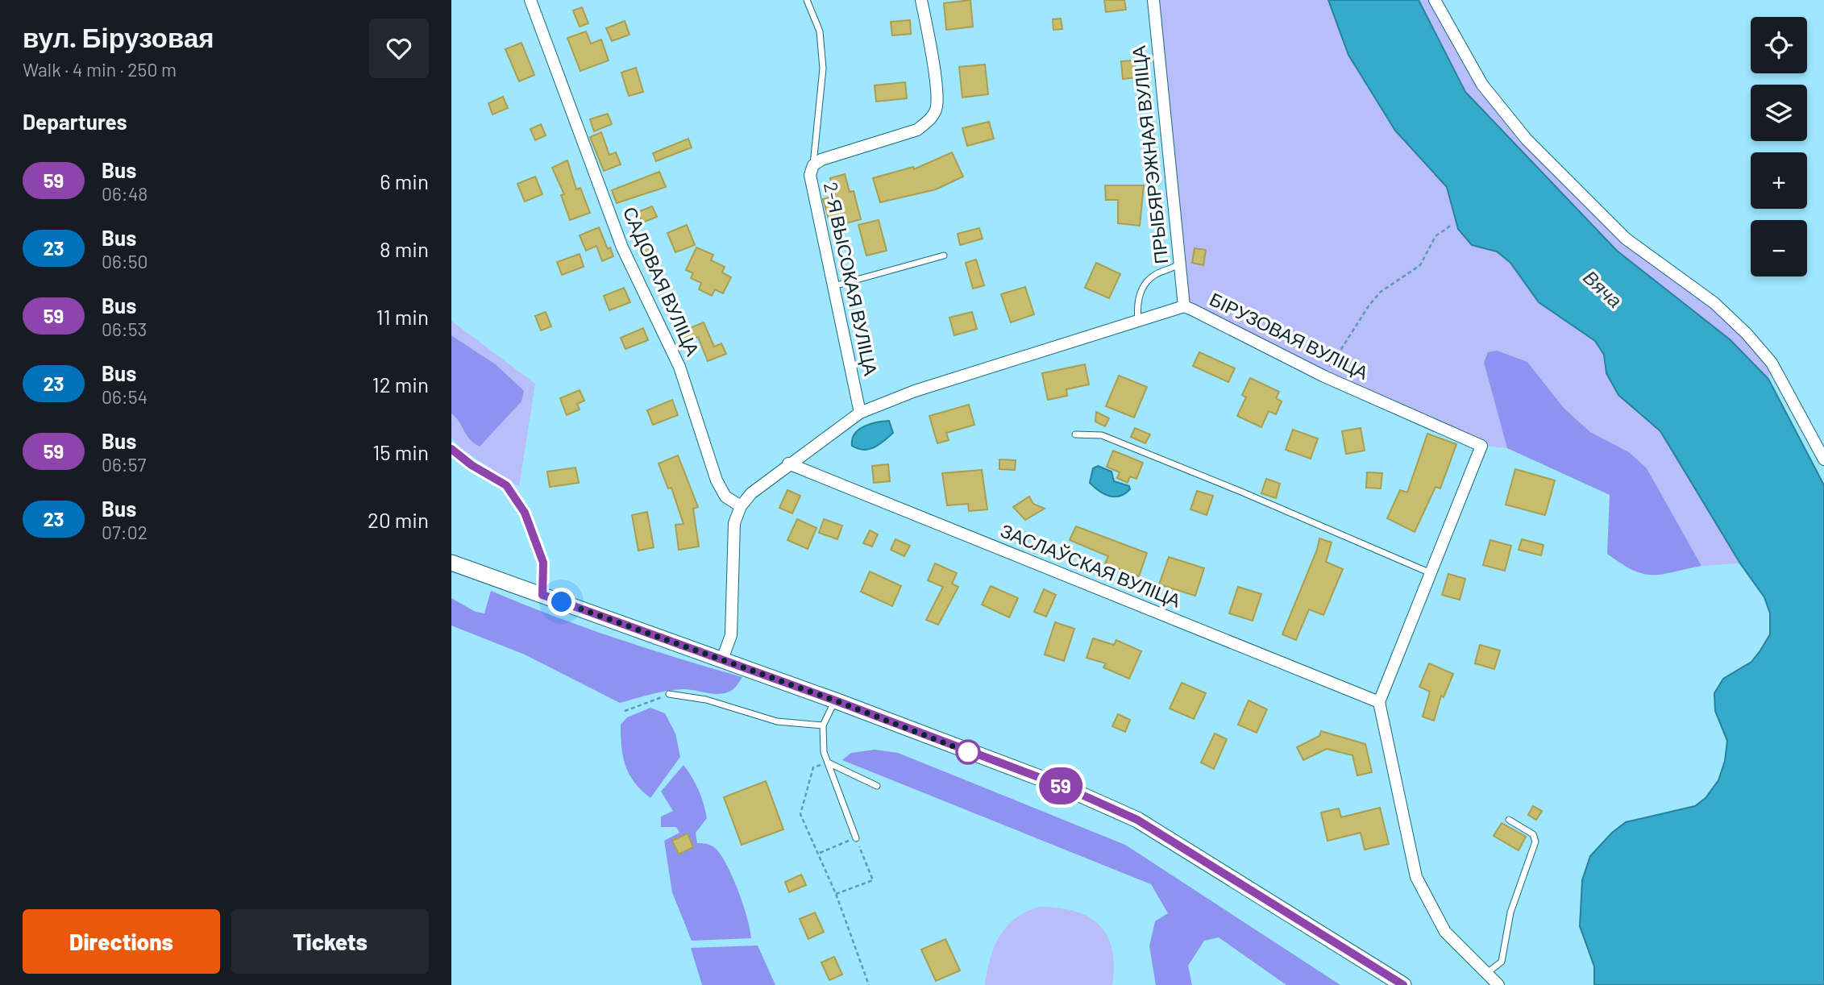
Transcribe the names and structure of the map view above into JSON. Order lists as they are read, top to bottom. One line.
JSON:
{"streets":{"street":["ПРЫБЯРЭЖНАЯ ВУЛІЦА","2-Я ВЫСОКАЯ ВУЛІЦА","САДОВАЯ ВУЛІЦА","БІРУЗОВАЯ ВУЛІЦА","ЗАСЛАЎСКАЯ ВУЛІЦА"]},"crossings":[["ПРЫБЯРЭЖНАЯ ВУЛІЦА","БІРУЗОВАЯ ВУЛІЦА"],["2-Я ВЫСОКАЯ ВУЛІЦА","БІРУЗОВАЯ ВУЛІЦА"],["САДОВАЯ ВУЛІЦА","БІРУЗОВАЯ ВУЛІЦА"],["БІРУЗОВАЯ ВУЛІЦА","ЗАСЛАЎСКАЯ ВУЛІЦА"]],"water":["Вяча"],"lines":["bus line 59"],"page":{"heading":[["вул. Бірузовая","Walk · 4 min · 250 m"],"Departures"],"on_map":"59","map_buttons":["+","−"],"list":[{"mark":"59","name":"Bus","note":"06:48","value":"6 min"},{"mark":"23","name":"Bus","note":"06:50","value":"8 min"},{"mark":"59","name":"Bus","note":"06:53","value":"11 min"},{"mark":"23","name":"Bus","note":"06:54","value":"12 min"},{"mark":"59","name":"Bus","note":"06:57","value":"15 min"},{"mark":"23","name":"Bus","note":"07:02","value":"20 min"}],"buttons":["Directions","Tickets"]}}
